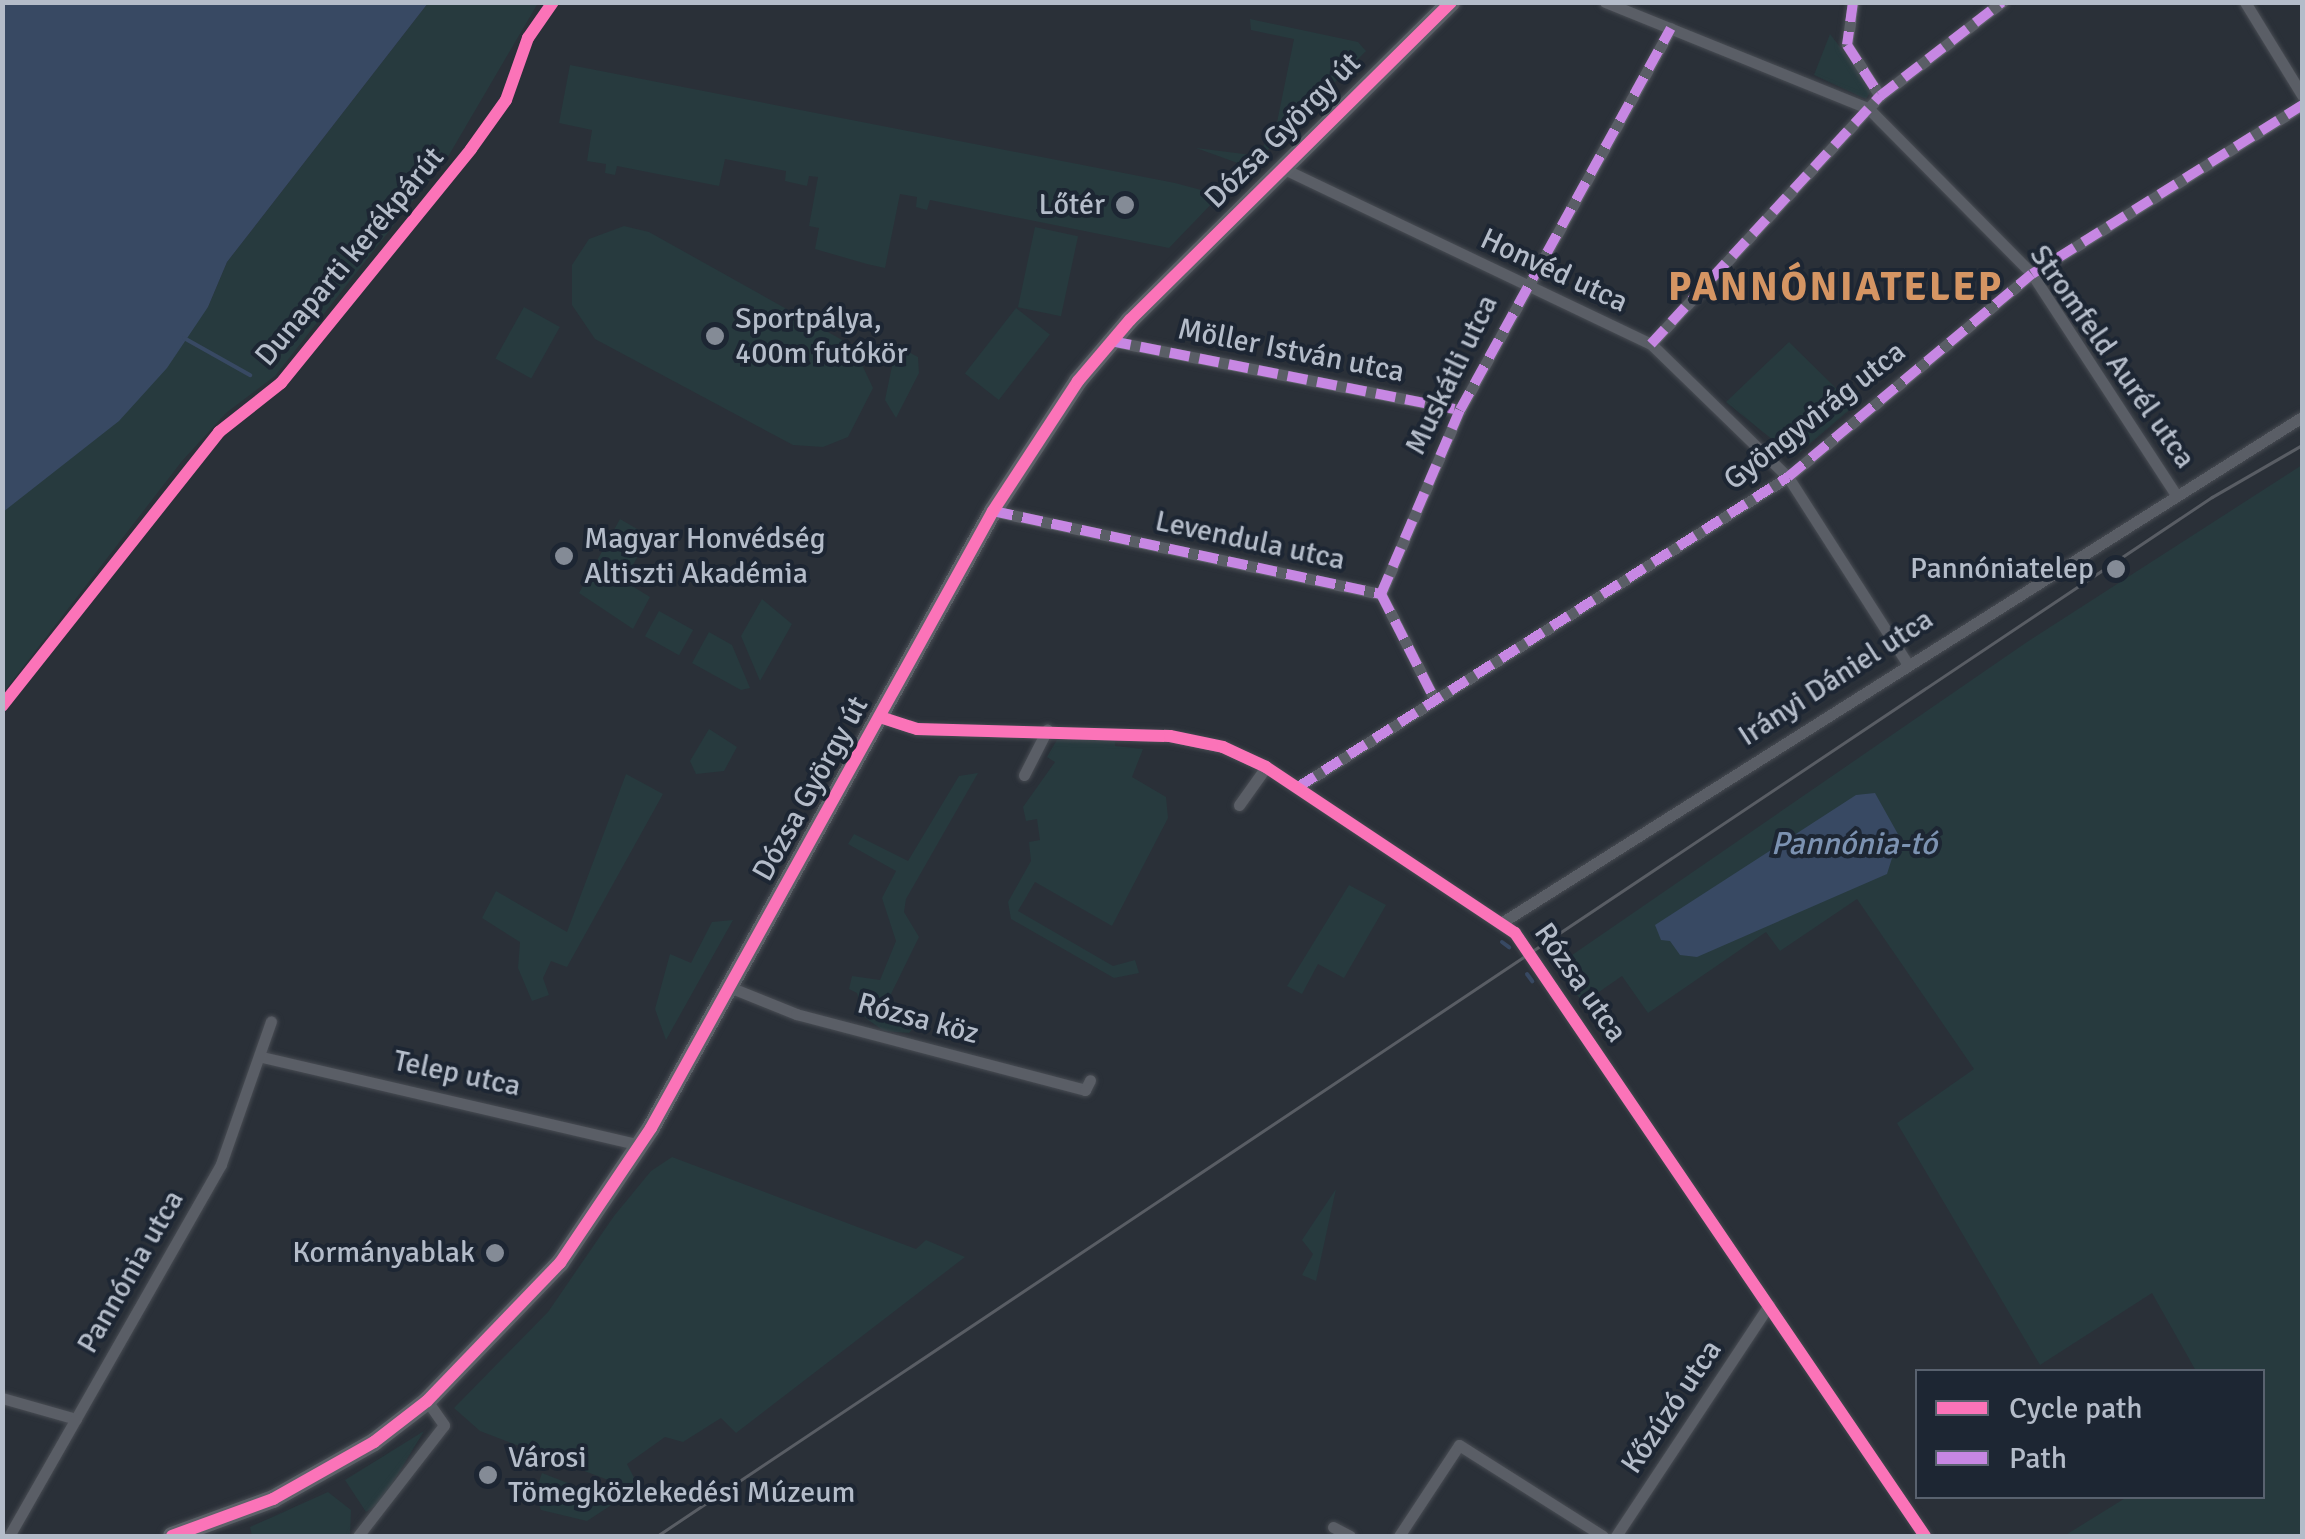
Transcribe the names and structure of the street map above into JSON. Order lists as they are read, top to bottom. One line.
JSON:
{"streets":{"main road":["Dózsa György út"],"street":["Honvéd utca","Möller István utca","Stromfeld Aurél utca","Muskátli utca","Gyöngyvirág utca","Levendula utca","Irányi Dániel utca","Rózsa utca","Rózsa köz","Telep utca","Pannónia utca","Kőzúzó utca"],"cycle path":["Dunaparti kerékpárút"]},"crossings":[["Dózsa György út","Honvéd utca"],["Dózsa György út","Möller István utca"],["Dózsa György út","Levendula utca"],["Dózsa György út","Rózsa utca"],["Dózsa György út","Rózsa köz"],["Dózsa György út","Telep utca"],["Honvéd utca","Muskátli utca"],["Honvéd utca","Gyöngyvirág utca"],["Honvéd utca","Irányi Dániel utca"],["Möller István utca","Muskátli utca"],["Stromfeld Aurél utca","Muskátli utca"],["Stromfeld Aurél utca","Gyöngyvirág utca"],["Stromfeld Aurél utca","Irányi Dániel utca"],["Muskátli utca","Levendula utca"],["Gyöngyvirág utca","Levendula utca"],["Gyöngyvirág utca","Rózsa utca"],["Irányi Dániel utca","Rózsa utca"],["Rózsa utca","Kőzúzó utca"],["Telep utca","Pannónia utca"]],"districts":["PANNÓNIATELEP"],"water":["Pannónia-tó"],"places":["Lőtér","Sportpálya, 400m futókör","Magyar Honvédség Altiszti Akadémia","Pannóniatelep","Kormányablak","Városi Tömegközlekedési Múzeum"],"legend":["Cycle path","Path"]}
